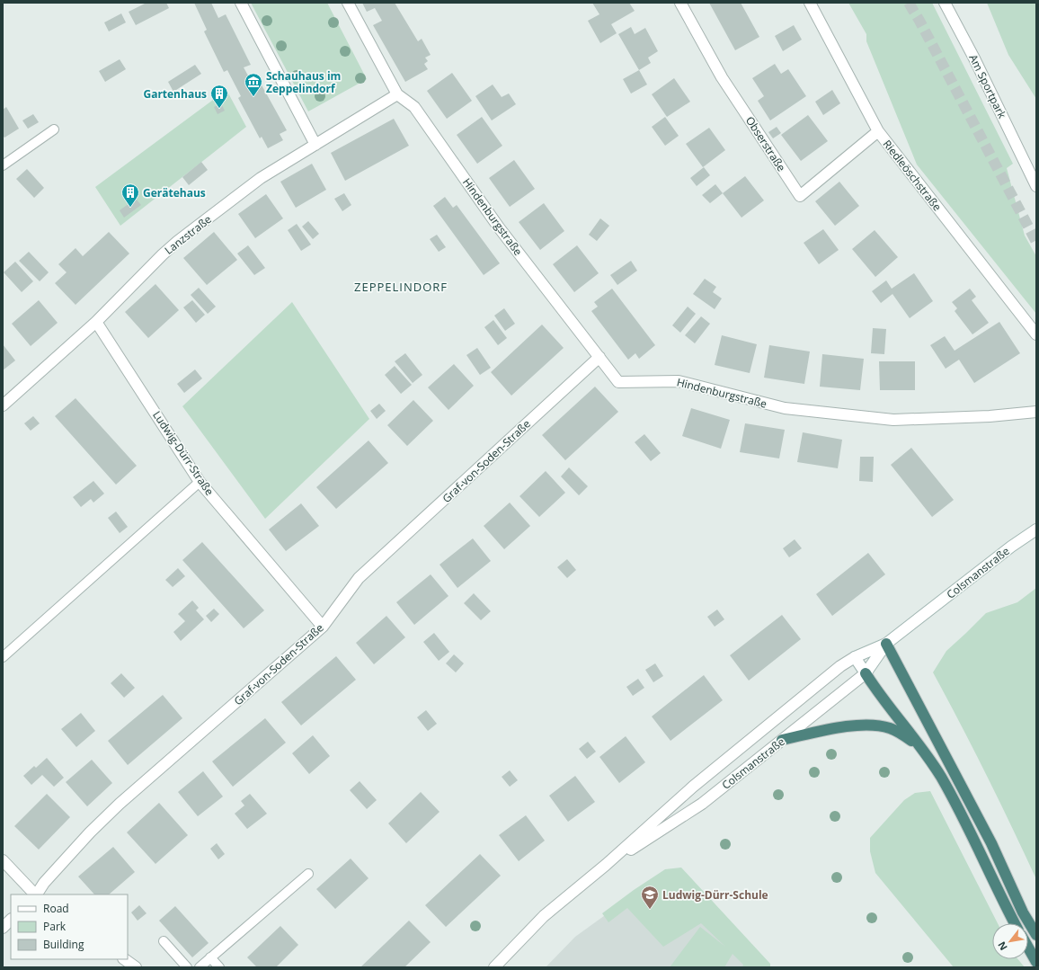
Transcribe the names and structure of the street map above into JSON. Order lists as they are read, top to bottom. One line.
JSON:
{"streets":{"street":["Am Sportpark","Obserstraße","Riedleöschstraße","Hindenburgstraße","Lanzstraße","Ludwig-Dürr-Straße","Graf-von-Soden-Straße","Colsmanstraße"]},"crossings":[["Obserstraße","Riedleöschstraße"],["Hindenburgstraße","Lanzstraße"],["Hindenburgstraße","Graf-von-Soden-Straße"],["Lanzstraße","Ludwig-Dürr-Straße"],["Ludwig-Dürr-Straße","Graf-von-Soden-Straße"]],"districts":["ZEPPELINDORF"],"places":{"museum":["Schauhaus im Zeppelindorf"],"building":["Gartenhaus","Gerätehaus"],"school or university":["Ludwig-Dürr-Schule"]},"legend":["Road","Park","Building"],"north":"bottom left"}
